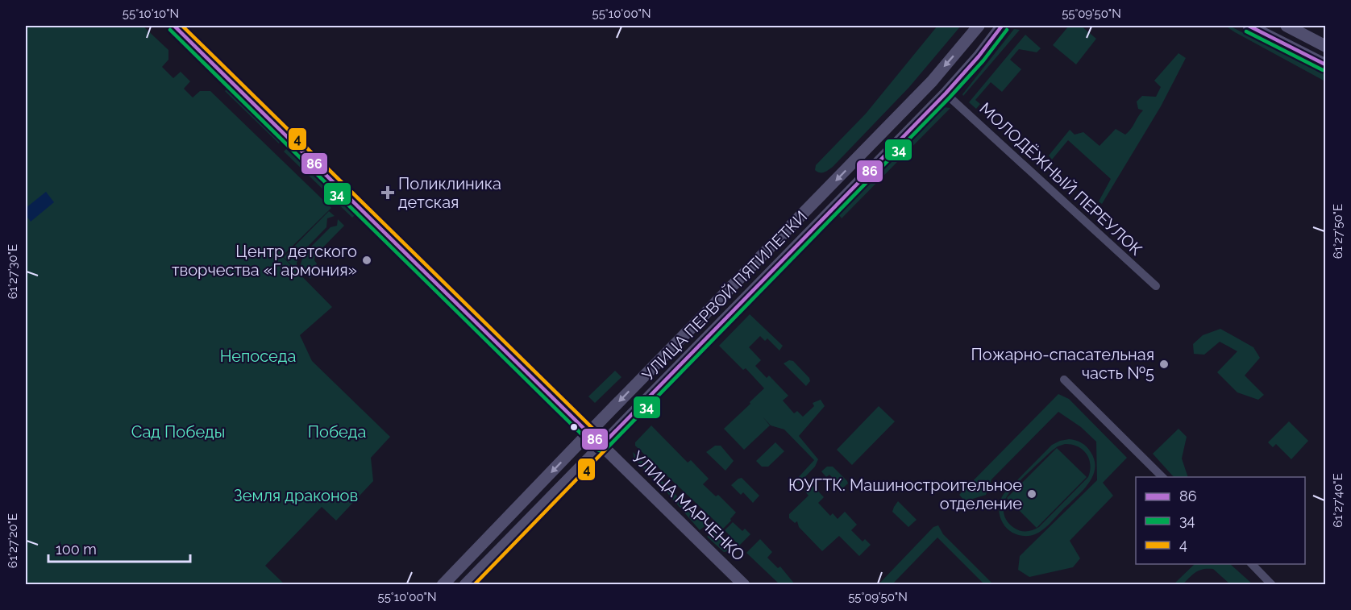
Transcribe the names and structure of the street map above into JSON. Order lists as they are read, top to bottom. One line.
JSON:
{"streets":{"main road":["УЛИЦА ПЕРВОЙ ПЯТИЛЕТКИ","УЛИЦА МАРЧЕНКО"],"street":["МОЛОДЁЖНЫЙ ПЕРЕУЛОК"]},"crossings":[["МОЛОДЁЖНЫЙ ПЕРЕУЛОК","УЛИЦА ПЕРВОЙ ПЯТИЛЕТКИ"],["УЛИЦА ПЕРВОЙ ПЯТИЛЕТКИ","УЛИЦА МАРЧЕНКО"]],"parks":["Непоседа","Сад Победы","Победа","Земля драконов"],"places":{"health":["Поликлиника детская"],"other":["Центр детского творчества «Гармония»","Пожарно-спасательная часть №5","ЮУГТК. Машиностроительное отделение"]},"lines":["transit line 86","transit line 4","transit line 34"],"legend":["86","34","4"],"scale_bar":"100 m","coordinates":["55°10'10\"N","55°10'00\"N","55°09'50\"N","61°27'50\"E","61°27'30\"E","61°27'40\"E","61°27'20\"E"]}
